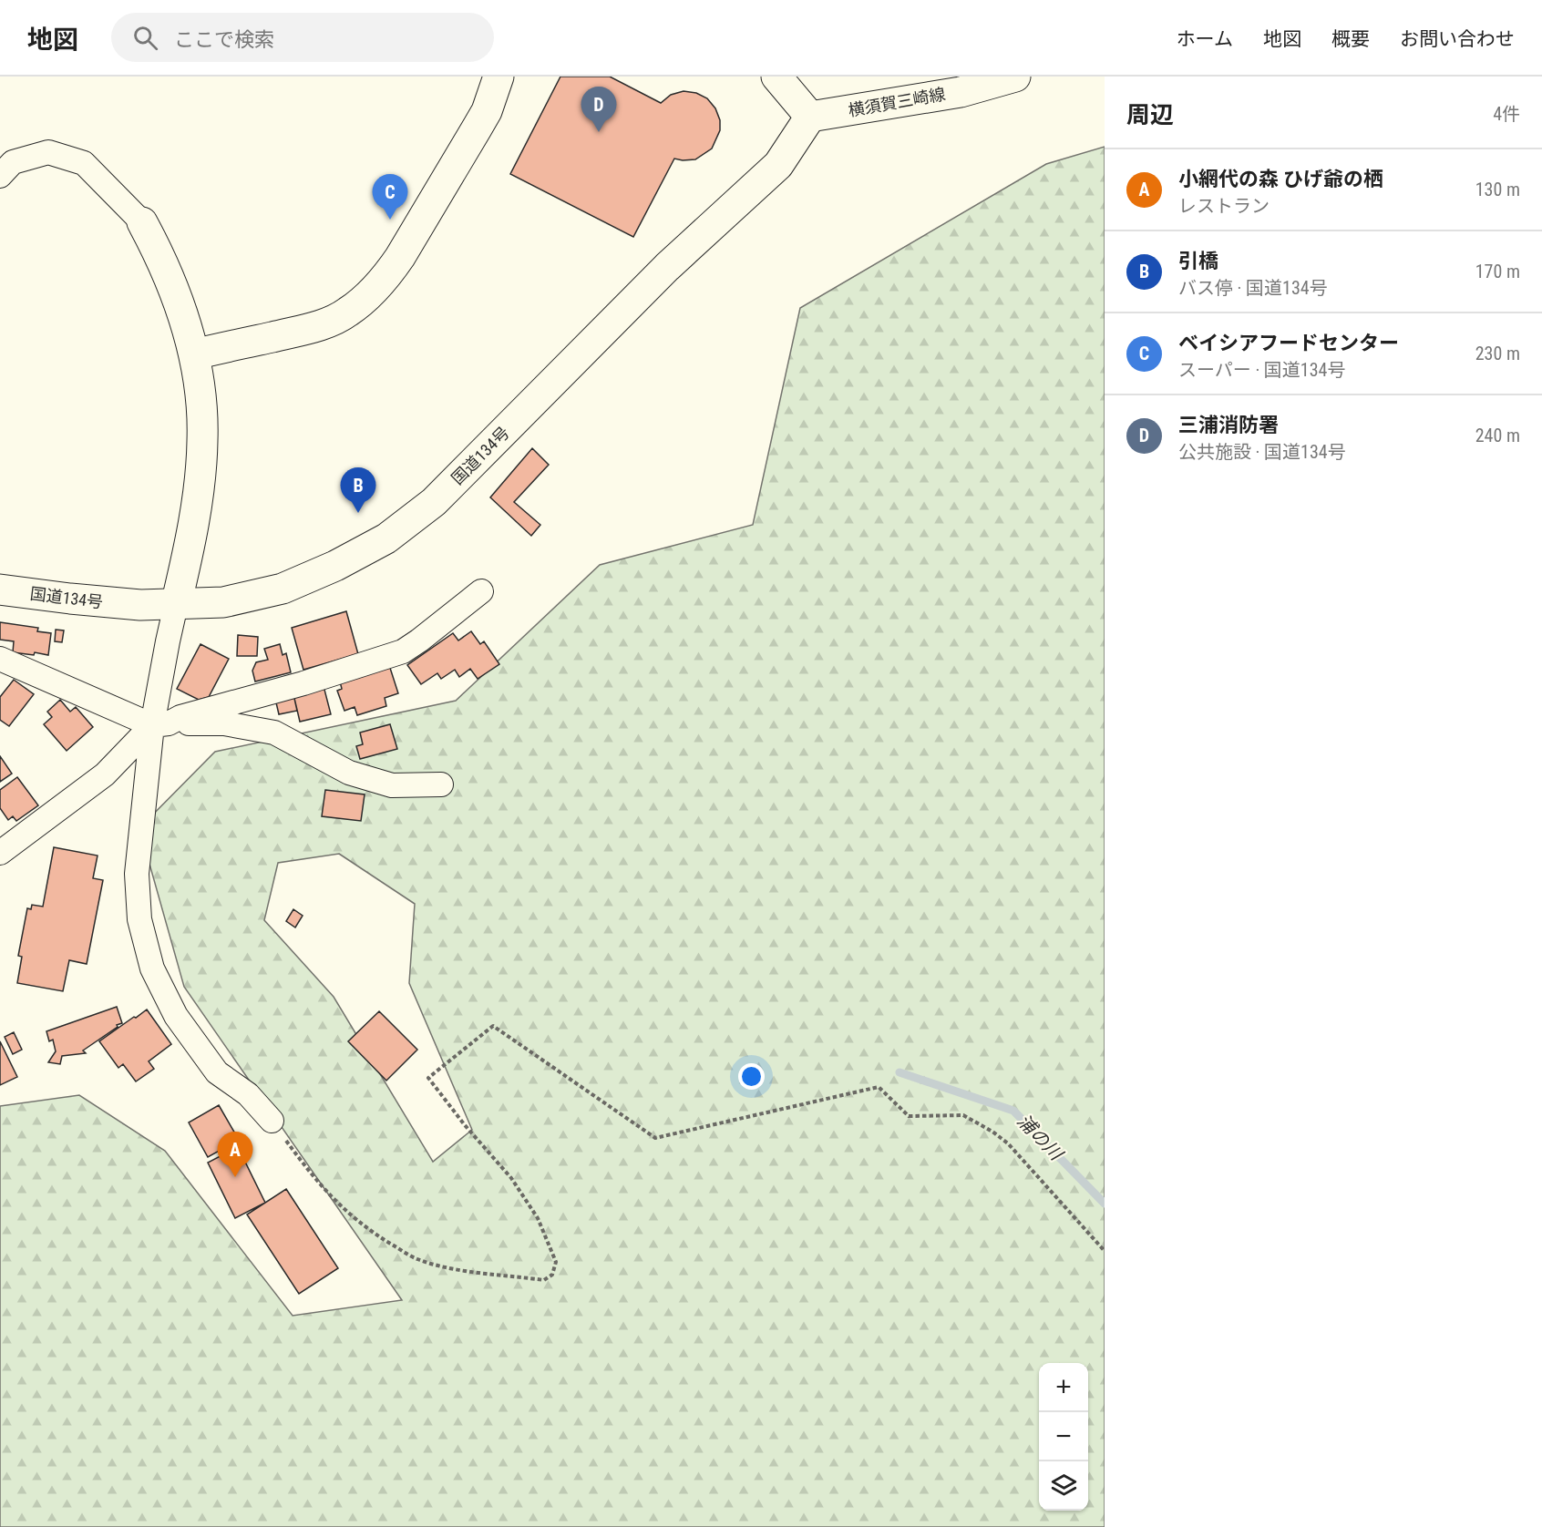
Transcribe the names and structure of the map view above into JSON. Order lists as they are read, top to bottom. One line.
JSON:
{"streets":{"main road":["横須賀三崎線","国道134号"]},"crossings":[["横須賀三崎線","国道134号"]],"water":["浦の川"],"page":{"header":"地図","search":"ここで検索","nav":["ホーム","地図","概要","お問い合わせ"],"heading":["周辺","4件"],"pins":["D","C","B","A"],"list":[{"mark":"A","name":"小網代の森 ひげ爺の栖","note":"レストラン","value":"130 m"},{"mark":"B","name":"引橋","note":"バス停 · 国道134号","value":"170 m"},{"mark":"C","name":"ベイシアフードセンター","note":"スーパー · 国道134号","value":"230 m"},{"mark":"D","name":"三浦消防署","note":"公共施設 · 国道134号","value":"240 m"}],"map_buttons":["+","−"]}}
